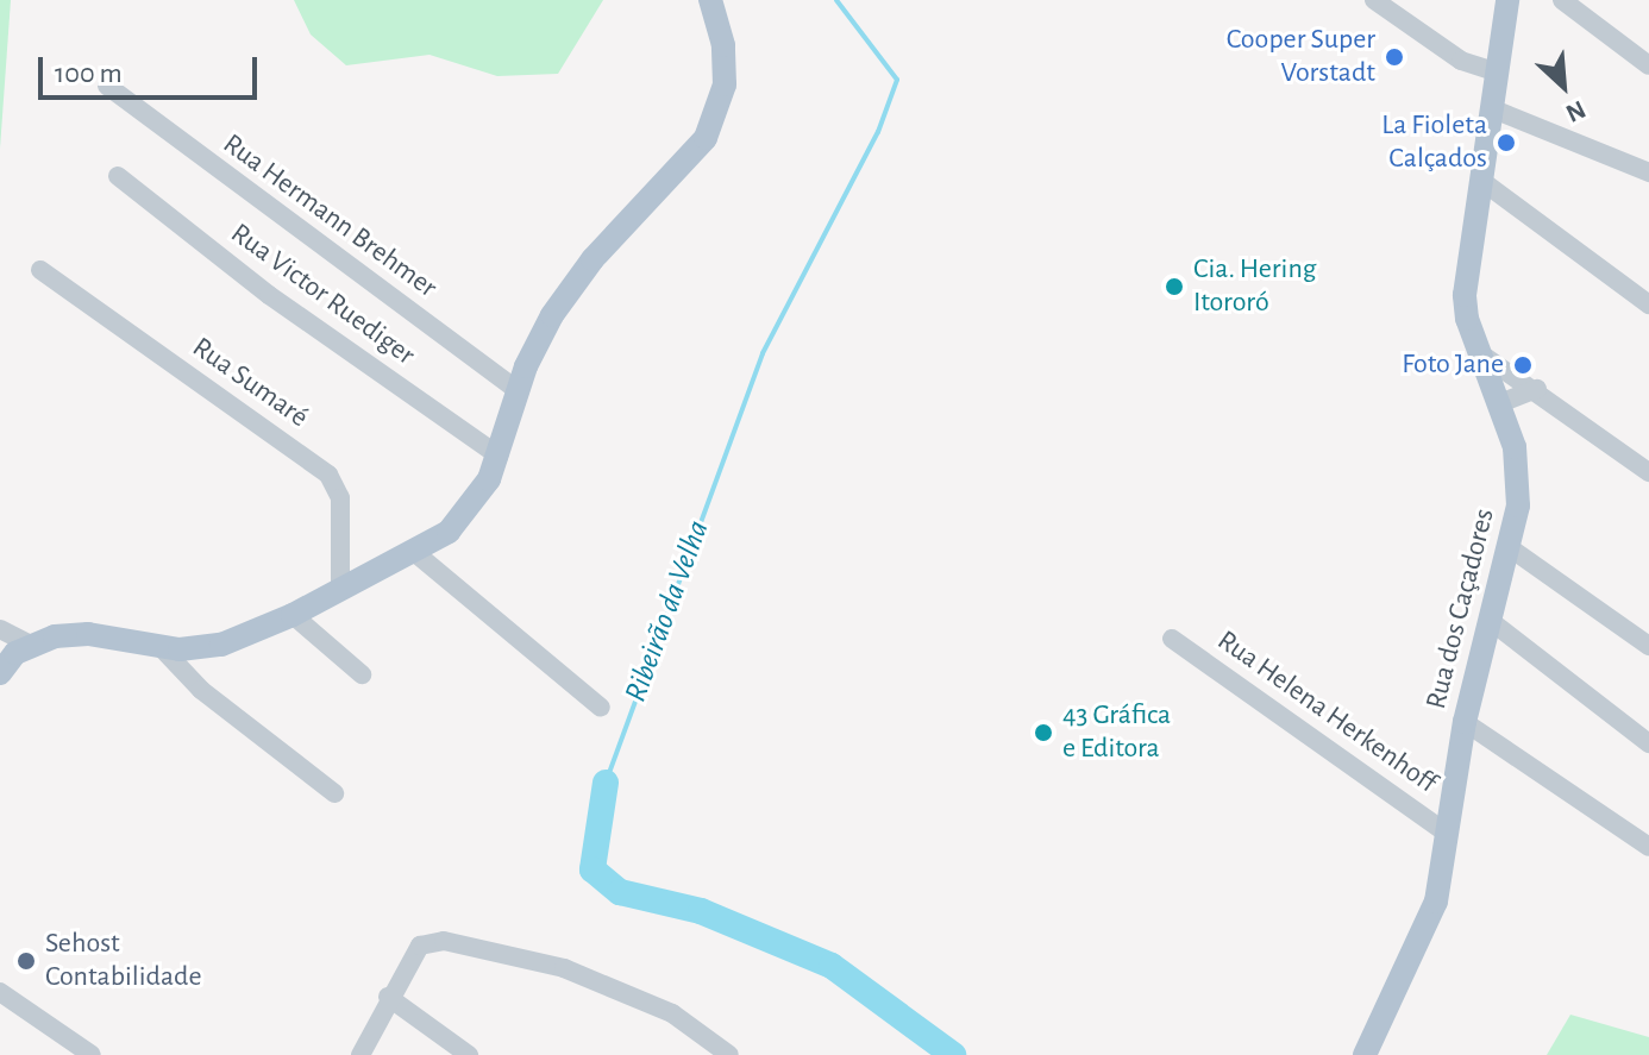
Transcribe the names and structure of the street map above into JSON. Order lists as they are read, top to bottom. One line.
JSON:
{"streets":{"main road":["Rua dos Caçadores"],"street":["Rua Hermann Brehmer","Rua Victor Ruediger","Rua Sumaré","Rua Helena Herkenhoff"]},"crossings":[["Rua dos Caçadores","Rua Helena Herkenhoff"]],"water":["Ribeirão da Velha"],"places":["Cooper Super Vorstadt","La Fioleta Calçados","Cia. Hering Itororó","Foto Jane","43 Gráfica e Editora","Sehost Contabilidade"],"scale_bar":"100 m","north":"bottom right"}
